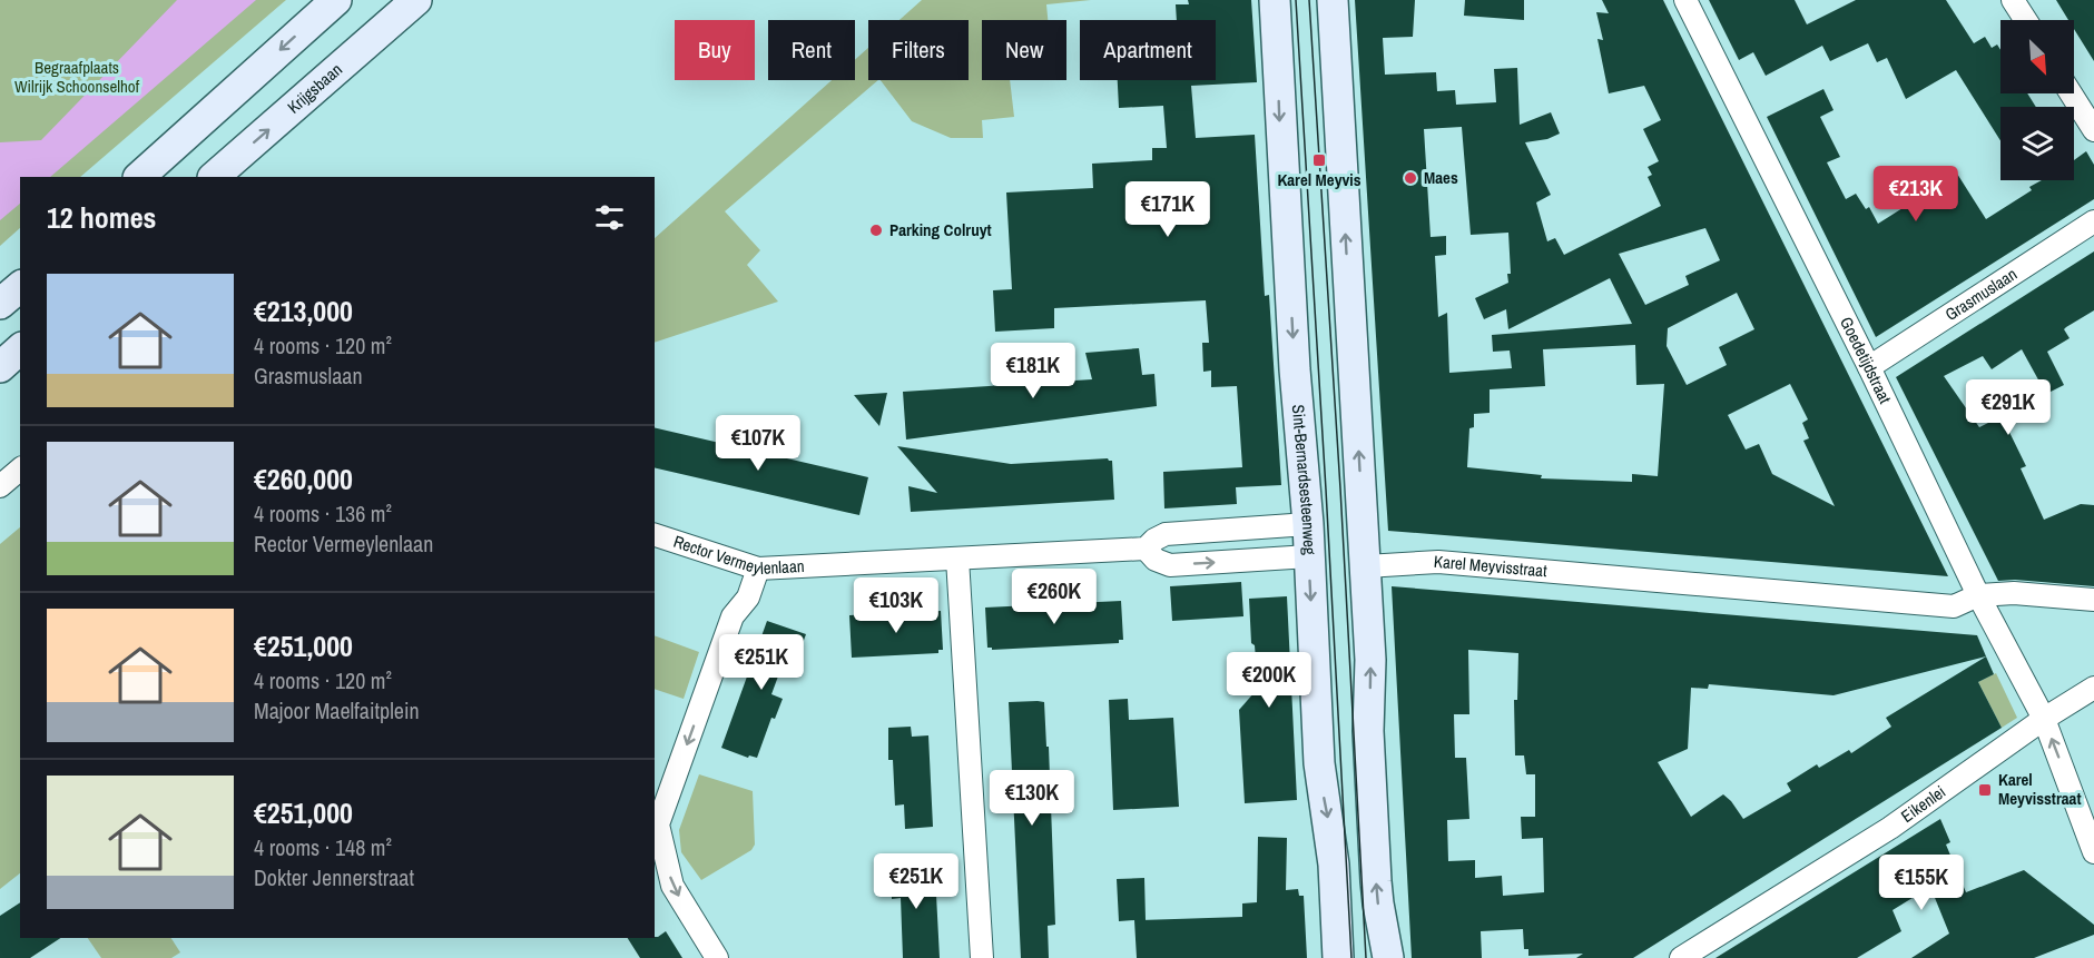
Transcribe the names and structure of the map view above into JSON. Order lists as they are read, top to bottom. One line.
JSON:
{"streets":{"main road":["Krijgsbaan","Sint-Bernardsesteenweg"],"street":["Grasmuslaan","Goedetijdstraat","Rector Vermeylenlaan","Karel Meyvisstraat","Eikenlei"]},"crossings":[["Grasmuslaan","Goedetijdstraat"],["Goedetijdstraat","Karel Meyvisstraat"],["Goedetijdstraat","Eikenlei"],["Sint-Bernardsesteenweg","Rector Vermeylenlaan"]],"parks":["Begraafplaats Wilrijk Schoonselhof"],"places":{"transit":["Karel Meyvis","Karel Meyvisstraat"],"other":["Maes","Parking Colruyt"]},"north":"bottom right","page":{"chip":["Buy","Rent","Filters","New","Apartment"],"price":["€213K","€171K","€181K","€291K","€107K","€260K","€103K","€251K","€200K","€130K","€251K","€155K"],"heading":"12 homes","list":[{"name":"€213,000","note":"4 rooms · 120 m² · Grasmuslaan"},{"name":"€260,000","note":"4 rooms · 136 m² · Rector Vermeylenlaan"},{"name":"€251,000","note":"4 rooms · 120 m² · Majoor Maelfaitplein"},{"name":"€251,000","note":"4 rooms · 148 m² · Dokter Jennerstraat"}]}}
